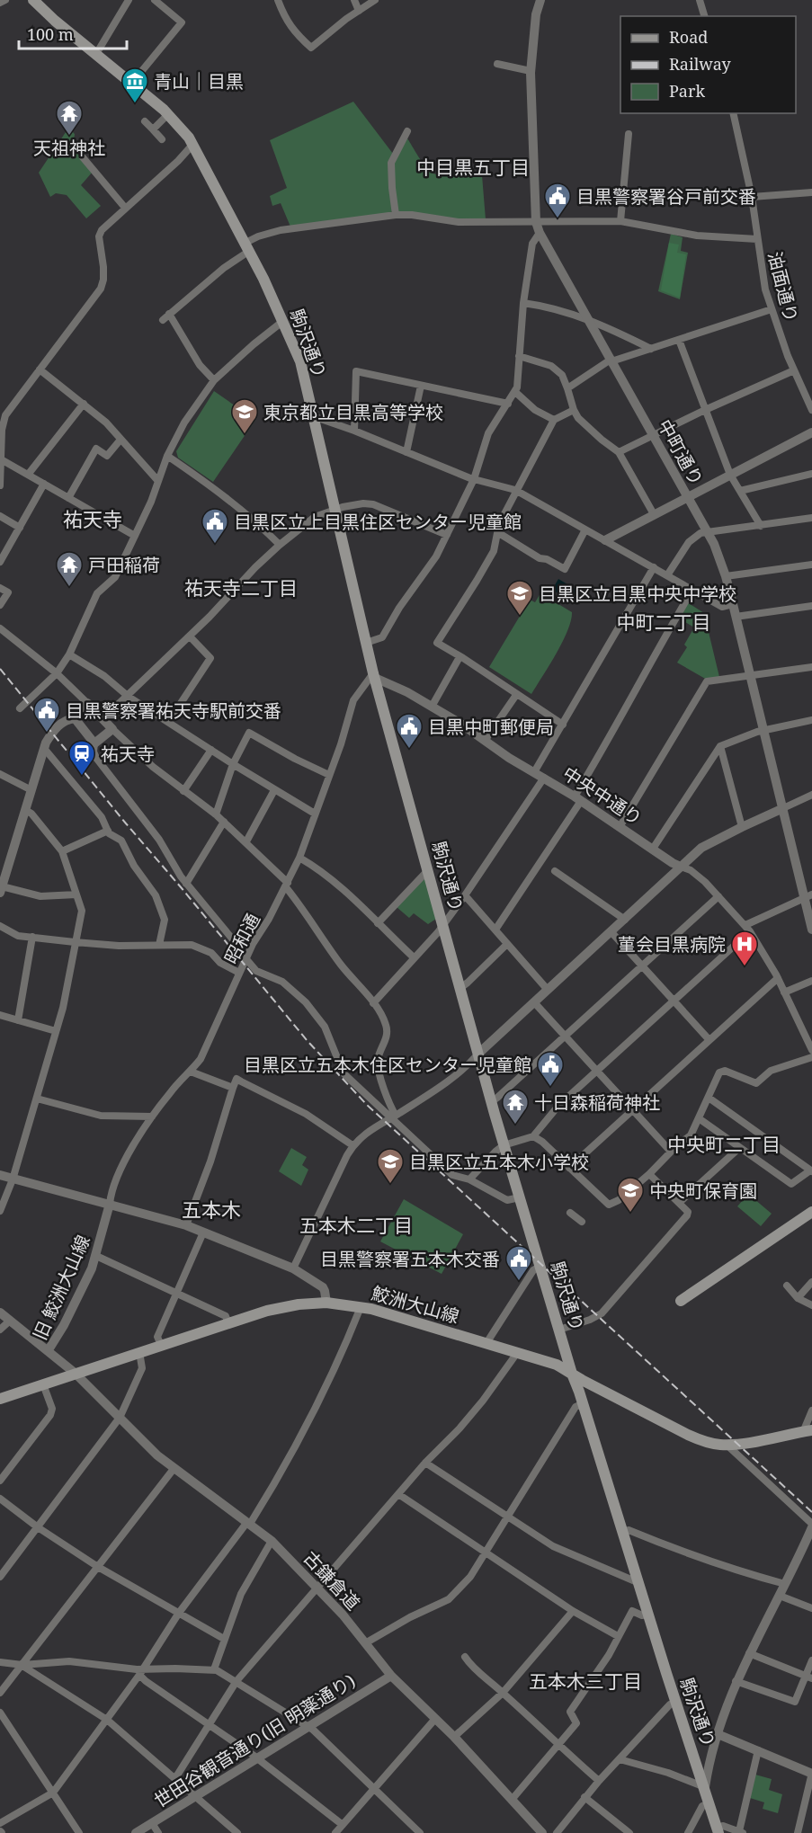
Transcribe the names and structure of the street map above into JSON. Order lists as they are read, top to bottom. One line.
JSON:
{"streets":{"main road":["駒沢通り","鮫洲大山線"],"street":["油面通り","中町通り","中央中通り","昭和通","旧 鮫洲大山線","古鎌倉道","世田谷観音通り(旧 明薬通り)"]},"crossings":[["駒沢通り","中央中通り"],["駒沢通り","昭和通"],["駒沢通り","鮫洲大山線"],["中央中通り","昭和通"],["昭和通","旧 鮫洲大山線"],["旧 鮫洲大山線","鮫洲大山線"],["旧 鮫洲大山線","古鎌倉道"],["鮫洲大山線","古鎌倉道"],["古鎌倉道","世田谷観音通り(旧 明薬通り)"]],"districts":["中目黒五丁目","祐天寺","祐天寺二丁目","中町二丁目","中央町二丁目","五本木","五本木二丁目","五本木三丁目"],"places":{"museum":["青山｜目黒"],"temple":["天祖神社","戸田稲荷","十日森稲荷神社"],"public building":["目黒警察署谷戸前交番","目黒区立上目黒住区センター児童館","目黒警察署祐天寺駅前交番","目黒中町郵便局","目黒区立五本木住区センター児童館","目黒警察署五本木交番"],"school or university":["東京都立目黒高等学校","目黒区立目黒中央中学校","目黒区立五本木小学校","中央町保育園"],"station":["祐天寺"],"hospital":["菫会目黒病院"]},"legend":["Road","Railway","Park"],"scale_bar":"100 m"}
